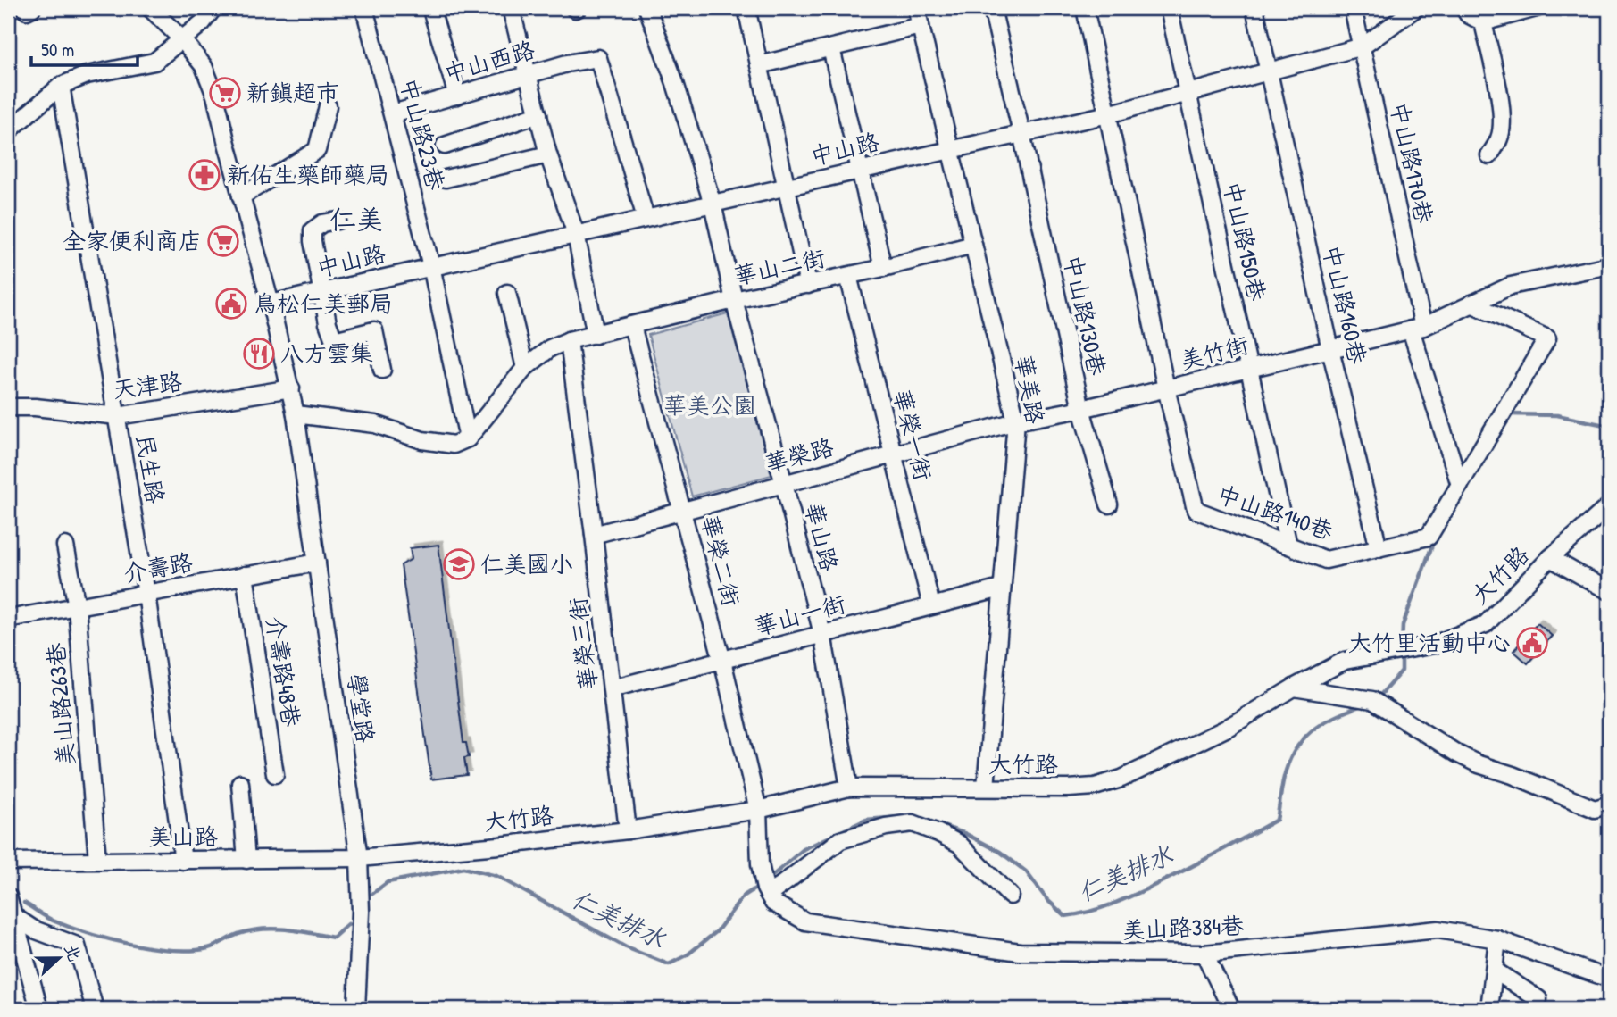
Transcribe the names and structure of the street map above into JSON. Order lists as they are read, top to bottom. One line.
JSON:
{"streets":{"street":["中山西路","中山路23巷","中山路","中山路170巷","中山路150巷","華山二街","中山路160巷","中山路130巷","美竹街","天津路","華美路","華榮一街","華榮路","民生路","中山路140巷","華山路","華榮二街","介壽路","大竹路","華山一街","華榮三街","介壽路48巷","美山路263巷","學堂路","美山路","美山路384巷"]},"crossings":[["中山西路","中山路23巷"],["中山西路","中山路"],["中山路23巷","中山路"],["中山路23巷","華山二街"],["中山路","中山路170巷"],["中山路","中山路150巷"],["中山路","中山路160巷"],["中山路","中山路130巷"],["中山路","華美路"],["中山路","中山路140巷"],["中山路","華山路"],["中山路","學堂路"],["中山路170巷","美竹街"],["中山路170巷","中山路140巷"],["中山路150巷","美竹街"],["中山路150巷","中山路140巷"],["華山二街","華美路"],["華山二街","華榮一街"],["華山二街","華山路"],["華山二街","華榮二街"],["華山二街","華榮三街"],["中山路160巷","美竹街"],["中山路160巷","中山路140巷"],["中山路130巷","美竹街"],["美竹街","華美路"],["美竹街","華榮路"],["美竹街","中山路140巷"],["天津路","民生路"],["天津路","學堂路"],["華美路","華榮路"],["華美路","大竹路"],["華美路","華山一街"],["華榮一街","華榮路"],["華榮一街","華山一街"],["華榮路","華山路"],["華榮路","華榮二街"],["華榮路","華榮三街"],["民生路","介壽路"],["民生路","美山路"],["華山路","大竹路"],["華山路","華山一街"],["華榮二街","大竹路"],["華榮二街","華山一街"],["華榮二街","美山路384巷"],["介壽路","介壽路48巷"],["介壽路","美山路263巷"],["介壽路","學堂路"],["大竹路","華榮三街"],["大竹路","學堂路"],["大竹路","美山路"],["華山一街","華榮三街"],["美山路263巷","美山路"],["學堂路","美山路"]],"districts":["仁美"],"water":["仁美排水"],"parks":["華美公園"],"places":{"supermarket":["新鎮超市","全家便利商店"],"pharmacy":["新佑生藥師藥局"],"public building":["鳥松仁美郵局","大竹里活動中心"],"restaurant":["八方雲集"],"school or university":["仁美國小"]},"scale_bar":"50 m","north":"right"}
